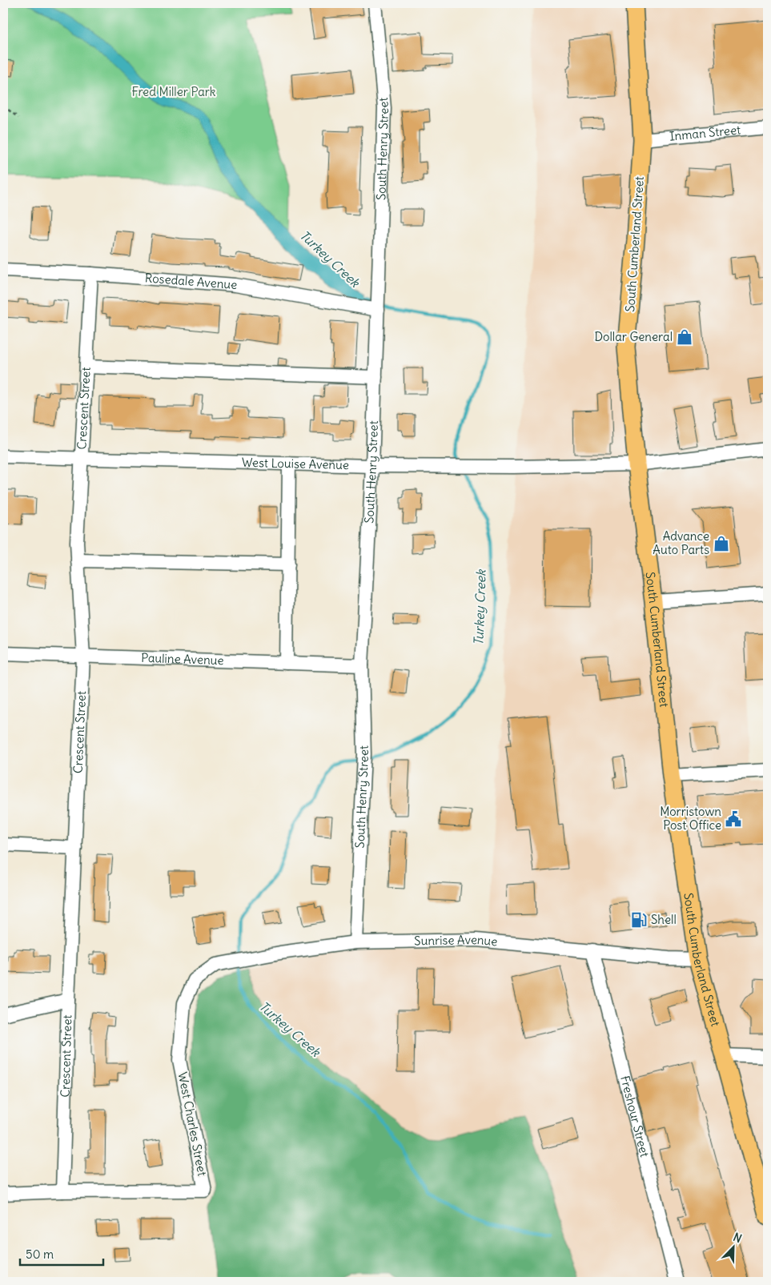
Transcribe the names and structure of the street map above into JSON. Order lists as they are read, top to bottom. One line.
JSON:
{"streets":{"main road":["South Cumberland Street"],"street":["Inman Street","South Henry Street","Rosedale Avenue","Crescent Street","West Louise Avenue","Pauline Avenue","Sunrise Avenue","Freshour Street","West Charles Street"]},"crossings":[["Inman Street","South Cumberland Street"],["South Henry Street","Rosedale Avenue"],["South Henry Street","West Louise Avenue"],["South Henry Street","Pauline Avenue"],["South Henry Street","Sunrise Avenue"],["South Cumberland Street","West Louise Avenue"],["South Cumberland Street","Sunrise Avenue"],["Rosedale Avenue","Crescent Street"],["Crescent Street","West Louise Avenue"],["Crescent Street","Pauline Avenue"],["Crescent Street","West Charles Street"],["Sunrise Avenue","Freshour Street"],["Sunrise Avenue","West Charles Street"]],"water":["Turkey Creek"],"parks":["Fred Miller Park"],"places":{"shop":["Dollar General","Advance Auto Parts"],"public building":["Morristown Post Office"],"fuel station":["Shell"]},"scale_bar":"50 m","north":"top right"}
